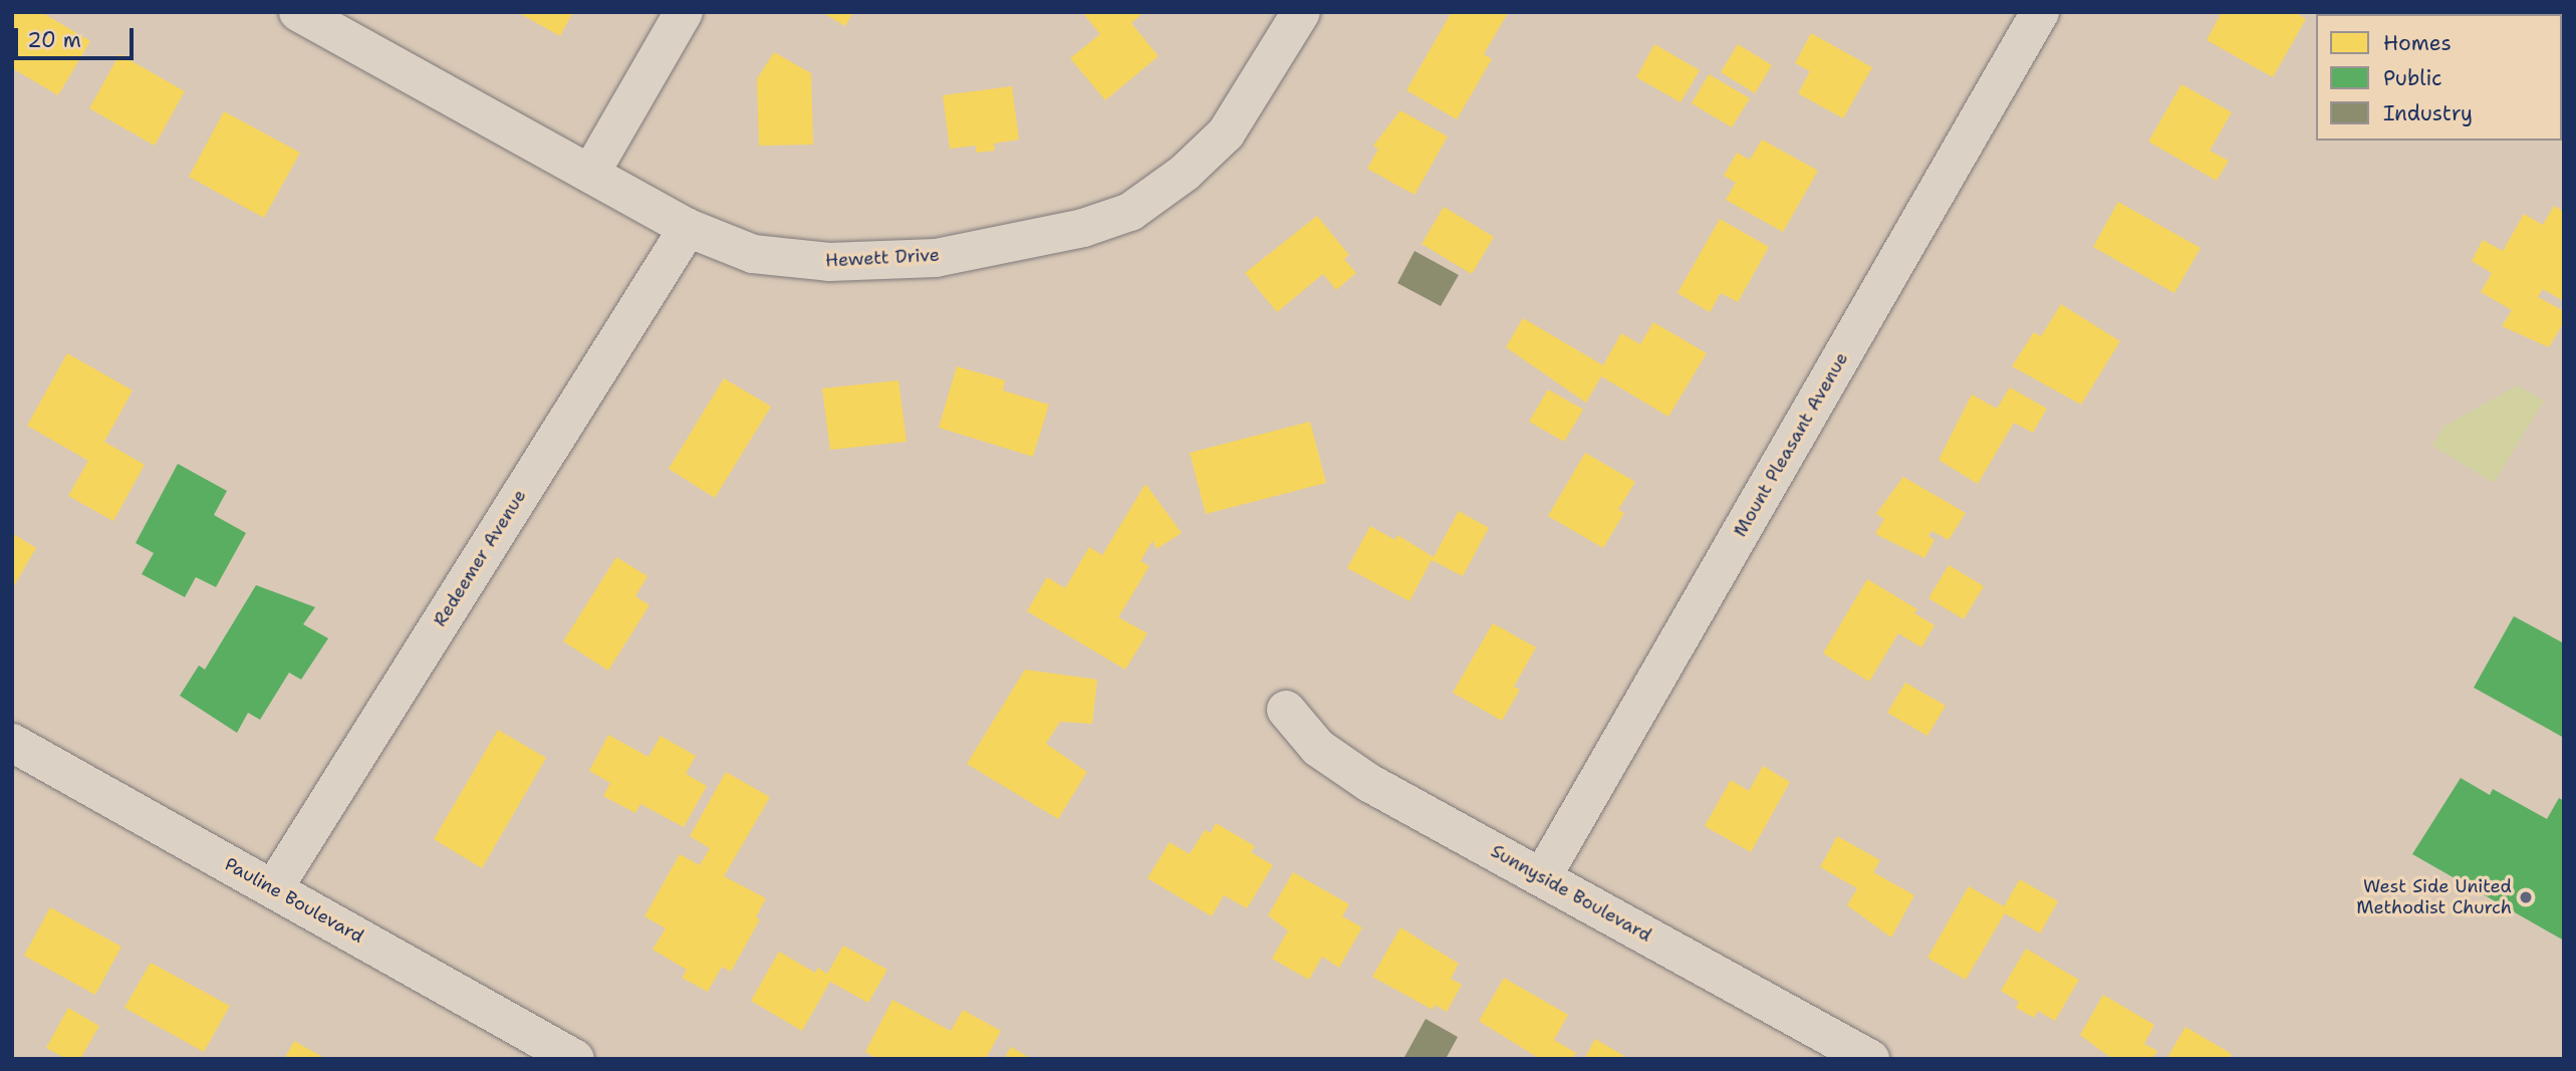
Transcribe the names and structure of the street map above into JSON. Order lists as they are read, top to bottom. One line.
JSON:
{"streets":{"street":["Hewett Drive","Mount Pleasant Avenue","Redeemer Avenue","Sunnyside Boulevard","Pauline Boulevard"]},"crossings":[["Hewett Drive","Redeemer Avenue"],["Mount Pleasant Avenue","Sunnyside Boulevard"],["Redeemer Avenue","Pauline Boulevard"]],"places":["West Side United Methodist Church"],"legend":["Homes","Public","Industry"],"scale_bar":"20 m"}
